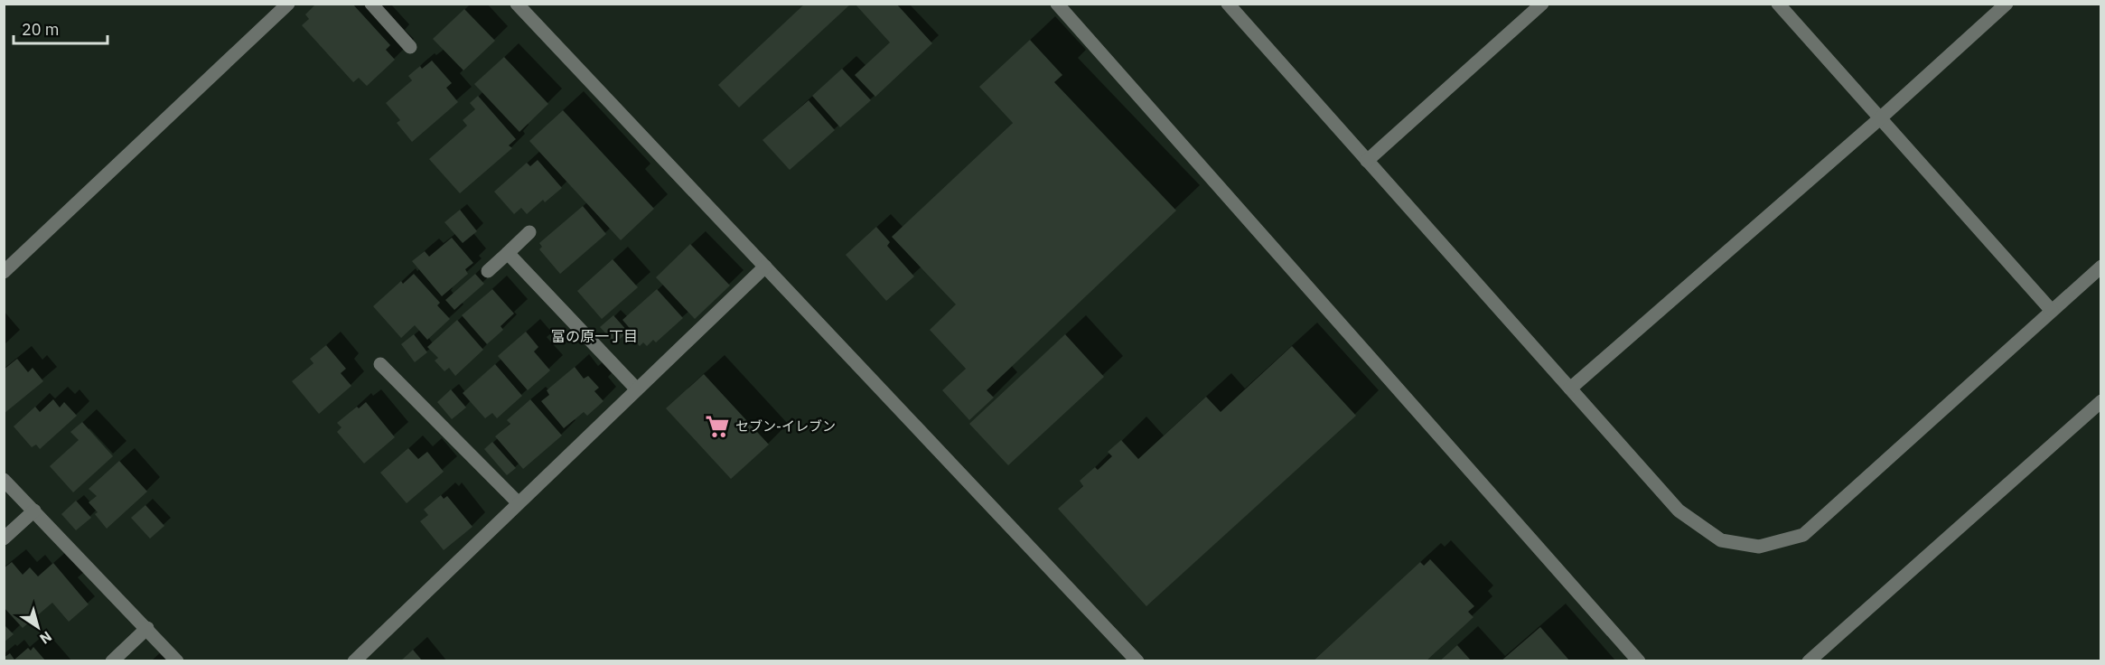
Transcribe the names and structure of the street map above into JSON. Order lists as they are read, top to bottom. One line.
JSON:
{"districts":["富の原一丁目"],"places":{"supermarket":["セブン-イレブン"]},"scale_bar":"20 m","north":"bottom right"}
